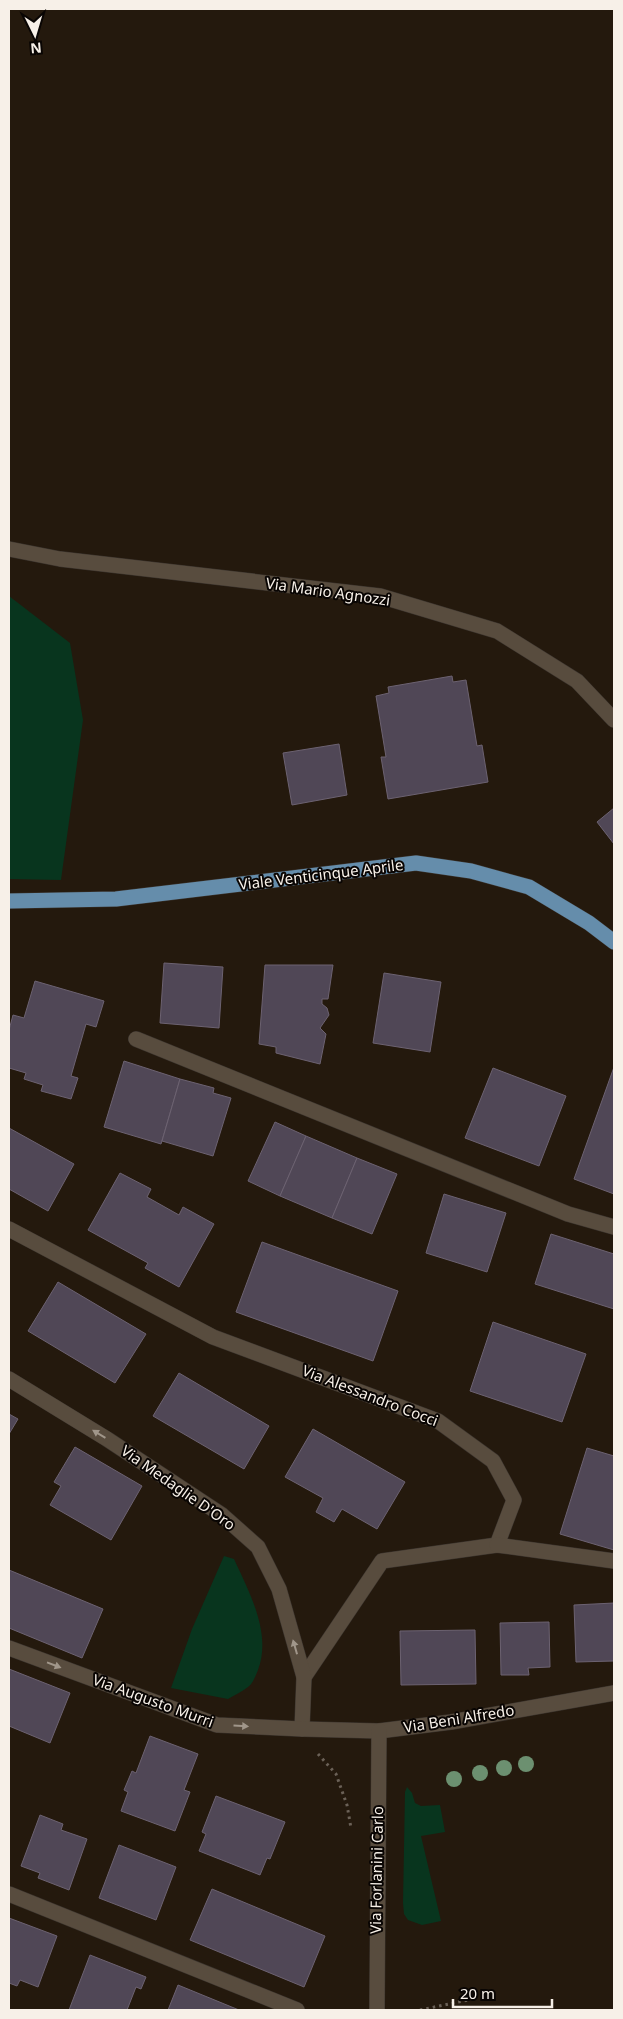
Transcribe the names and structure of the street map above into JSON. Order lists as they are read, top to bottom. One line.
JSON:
{"streets":{"main road":["Viale Venticinque Aprile"],"street":["Via Mario Agnozzi","Via Alessandro Cocci","Via Medaglie D'Oro","Via Augusto Murri","Via Beni Alfredo","Via Forlanini Carlo"]},"crossings":[["Via Medaglie D'Oro","Via Augusto Murri"],["Via Medaglie D'Oro","Via Beni Alfredo"],["Via Augusto Murri","Via Beni Alfredo"],["Via Beni Alfredo","Via Forlanini Carlo"]],"one_way":["Via Medaglie D'Oro","Via Augusto Murri"],"scale_bar":"20 m","north":"bottom"}
